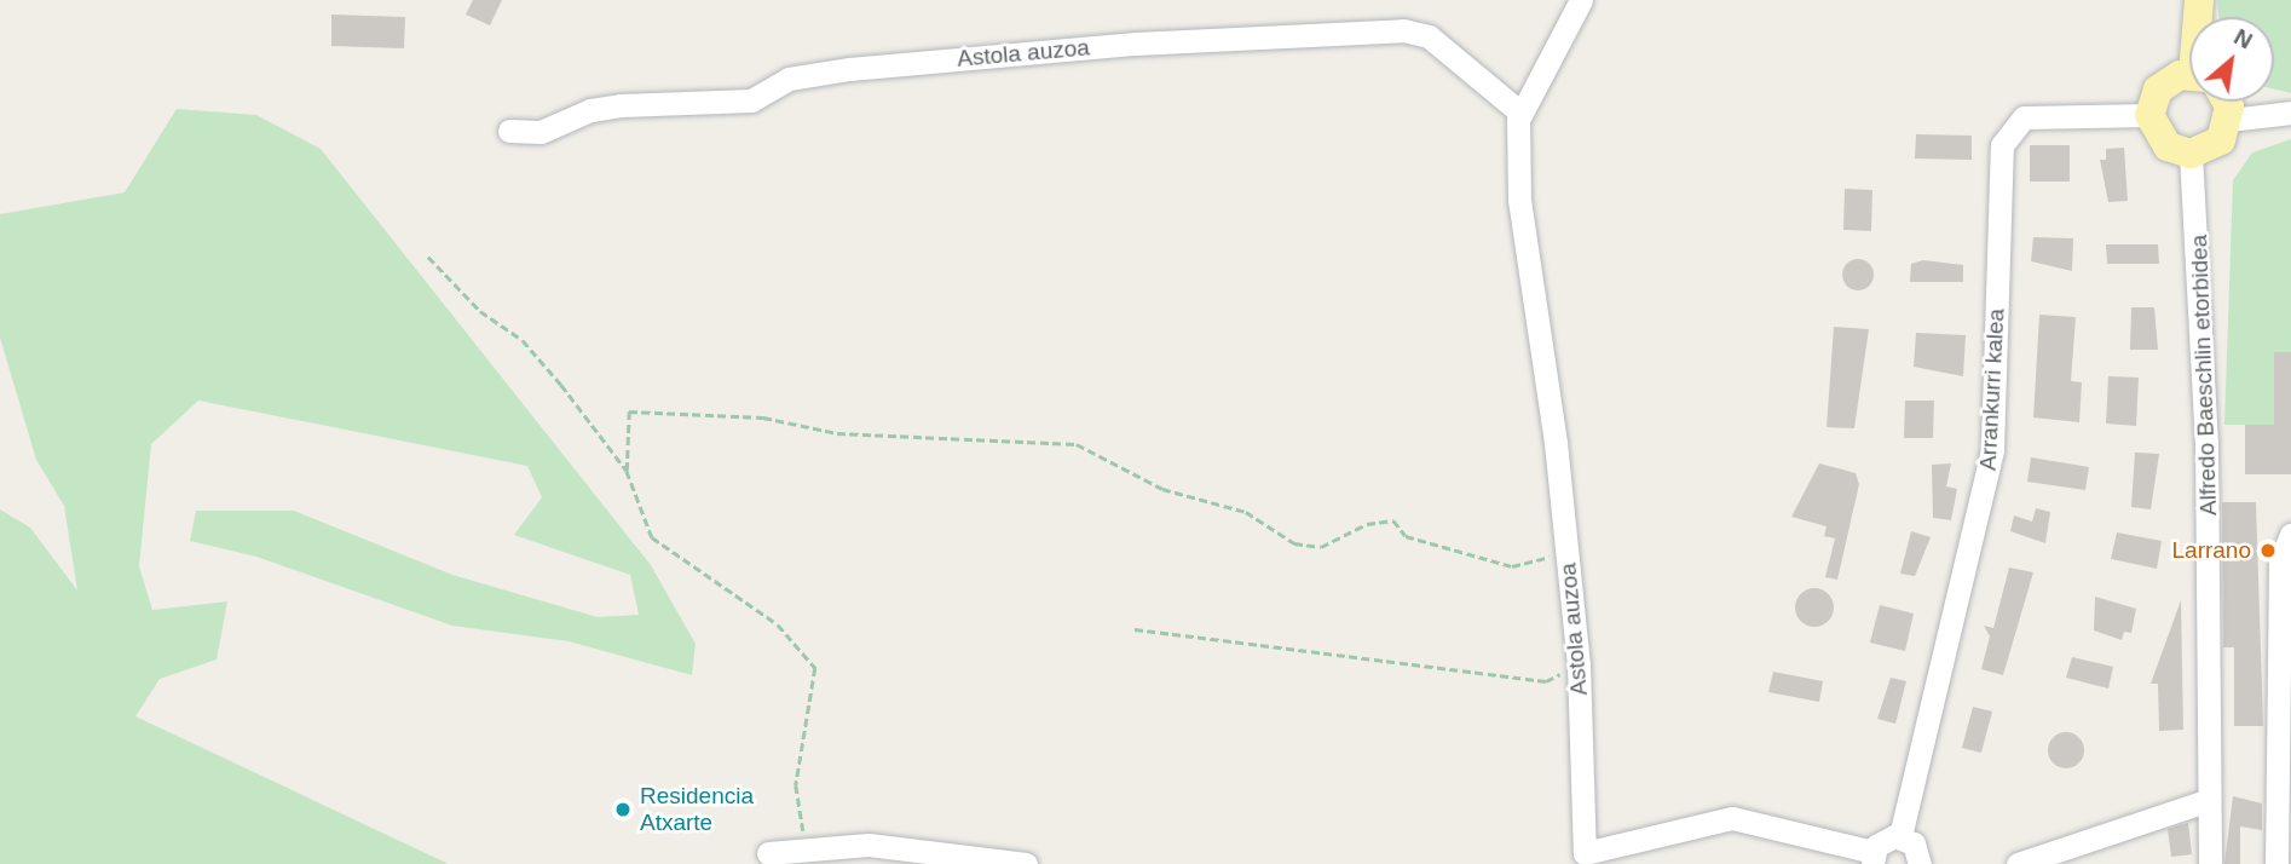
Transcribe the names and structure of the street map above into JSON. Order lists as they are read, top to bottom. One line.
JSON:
{"streets":{"street":["Astola auzoa","Alfredo Baeschlin etorbidea","Arrankurri kalea"]},"places":["Larrano","Residencia Atxarte"],"north":"top right"}
